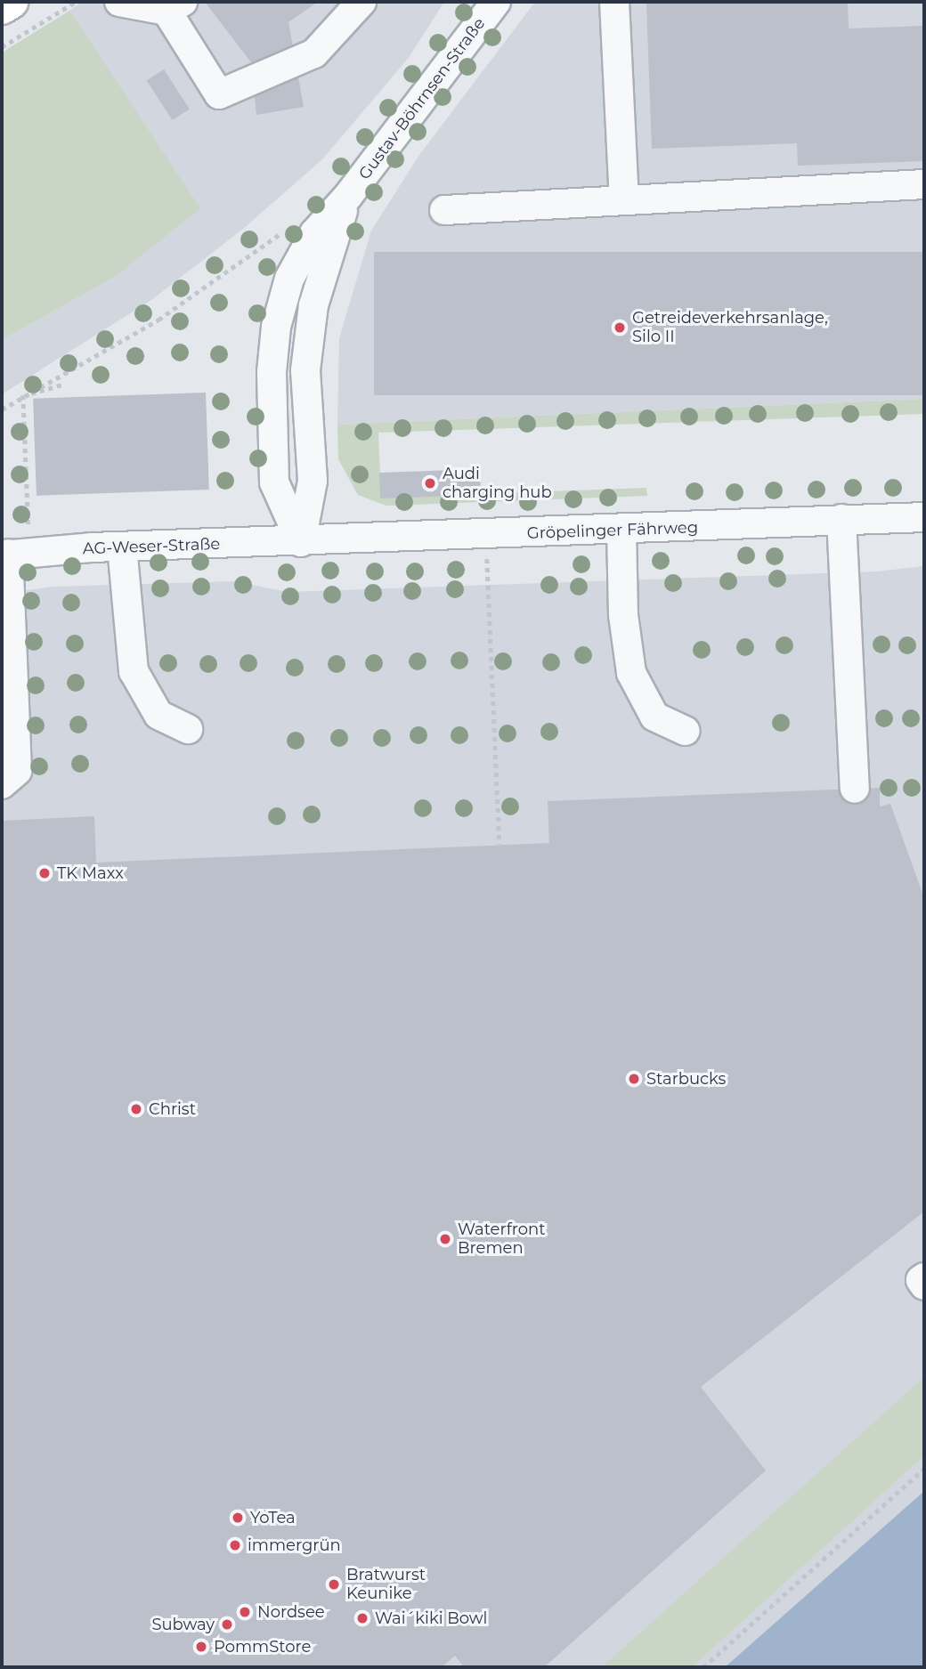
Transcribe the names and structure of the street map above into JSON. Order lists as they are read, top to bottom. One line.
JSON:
{"streets":{"street":["Gustav-Böhrnsen-Straße","Gröpelinger Fährweg","AG-Weser-Straße"]},"crossings":[["Gustav-Böhrnsen-Straße","Gröpelinger Fährweg"],["Gustav-Böhrnsen-Straße","AG-Weser-Straße"],["Gröpelinger Fährweg","AG-Weser-Straße"]],"places":["Getreideverkehrsanlage, Silo II","Audi charging hub","TK Maxx","Starbucks","Christ","Waterfront Bremen","YoTea","immergrün","Bratwurst Keunike","Nordsee","Wai´kiki Bowl","Subway","PommStore"]}
